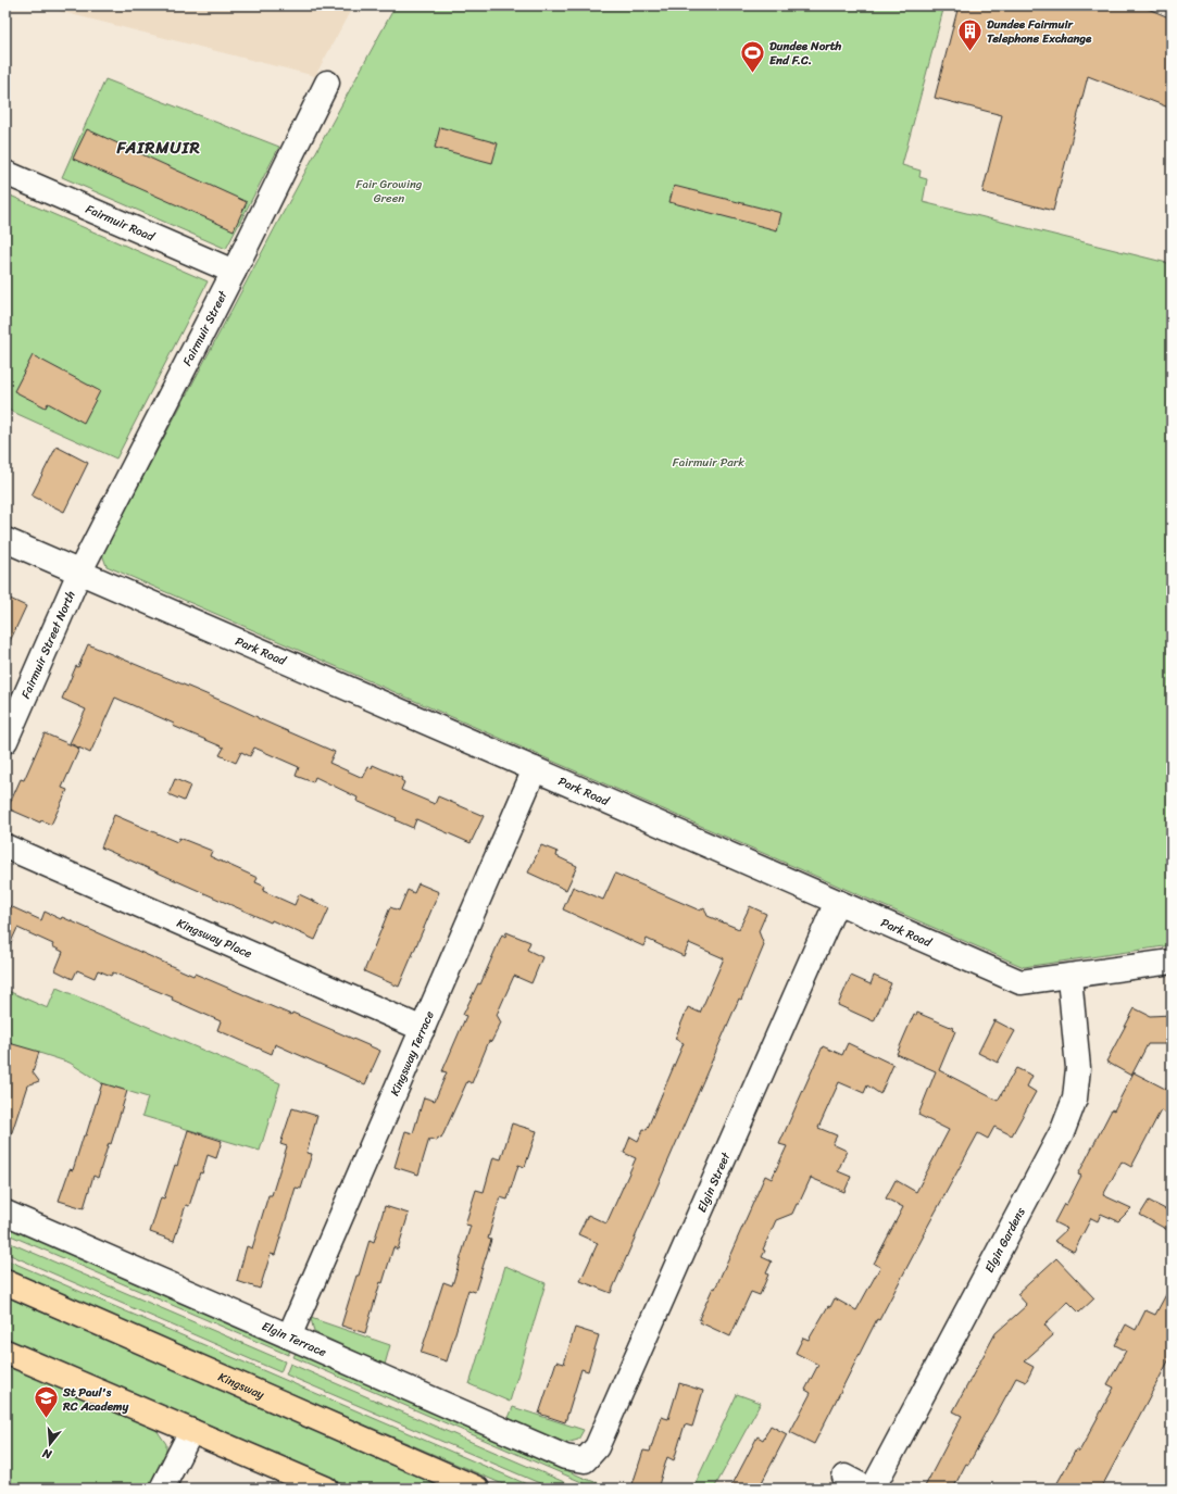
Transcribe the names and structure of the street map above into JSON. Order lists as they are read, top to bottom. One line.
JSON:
{"streets":{"highway":["Kingsway"],"street":["Fairmuir Road","Fairmuir Street","Fairmuir Street North","Park Road","Kingsway Place","Kingsway Terrace","Elgin Street","Elgin Gardens","Elgin Terrace"]},"crossings":[["Fairmuir Road","Fairmuir Street"],["Fairmuir Street","Fairmuir Street North"],["Fairmuir Street","Park Road"],["Fairmuir Street North","Park Road"],["Park Road","Kingsway Terrace"],["Park Road","Elgin Street"],["Park Road","Elgin Gardens"],["Kingsway Place","Kingsway Terrace"],["Kingsway Terrace","Elgin Terrace"],["Elgin Street","Elgin Terrace"]],"districts":["FAIRMUIR"],"parks":["Fair Growing Green","Fairmuir Park"],"places":{"building":["Dundee Fairmuir Telephone Exchange"],"sports":["Dundee North End F.C."],"school or university":["St Paul's RC Academy"]},"north":"bottom"}
